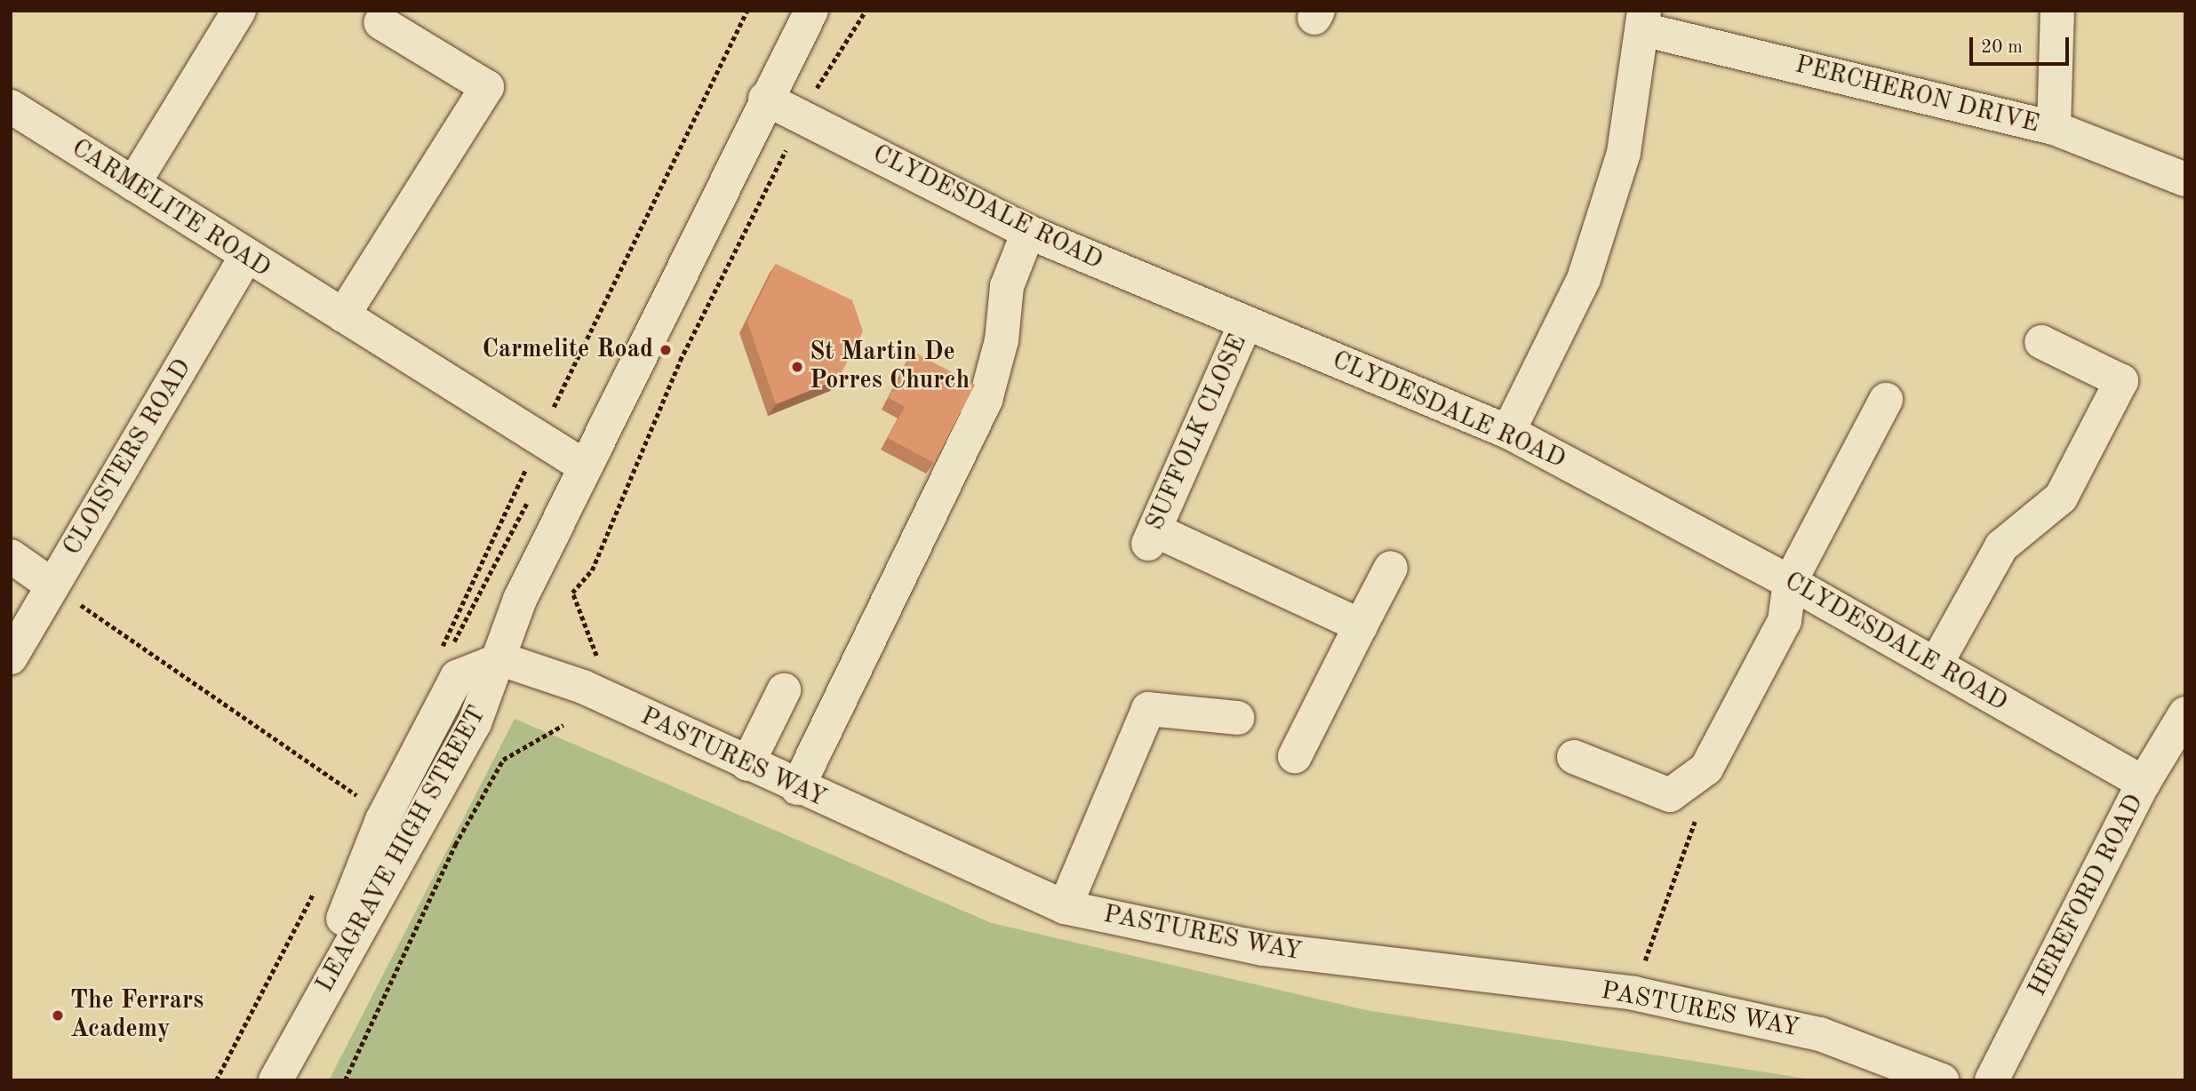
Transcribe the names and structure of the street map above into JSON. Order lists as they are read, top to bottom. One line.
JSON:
{"streets":{"street":["PERCHERON DRIVE","CLYDESDALE ROAD","CARMELITE ROAD","SUFFOLK CLOSE","CLOISTERS ROAD","PASTURES WAY","LEAGRAVE HIGH STREET","HEREFORD ROAD"]},"crossings":[["CLYDESDALE ROAD","SUFFOLK CLOSE"],["CLYDESDALE ROAD","LEAGRAVE HIGH STREET"],["CLYDESDALE ROAD","HEREFORD ROAD"],["CARMELITE ROAD","CLOISTERS ROAD"],["CARMELITE ROAD","LEAGRAVE HIGH STREET"],["PASTURES WAY","LEAGRAVE HIGH STREET"]],"places":["Carmelite Road","St Martin De Porres Church","The Ferrars Academy"],"scale_bar":"20 m"}
